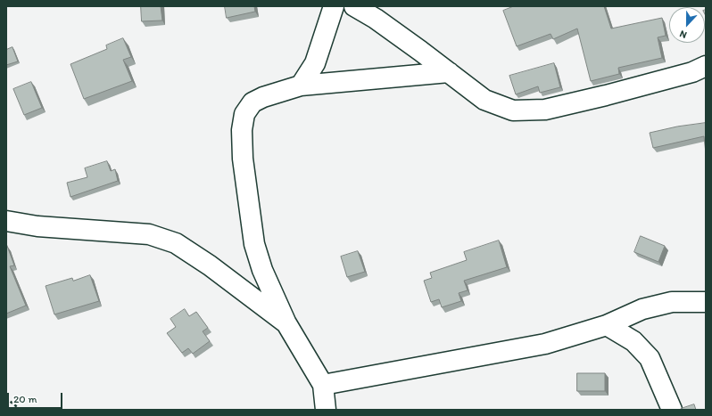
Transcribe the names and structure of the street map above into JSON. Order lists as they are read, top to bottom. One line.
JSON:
{"scale_bar":"20 m","north":"bottom"}
